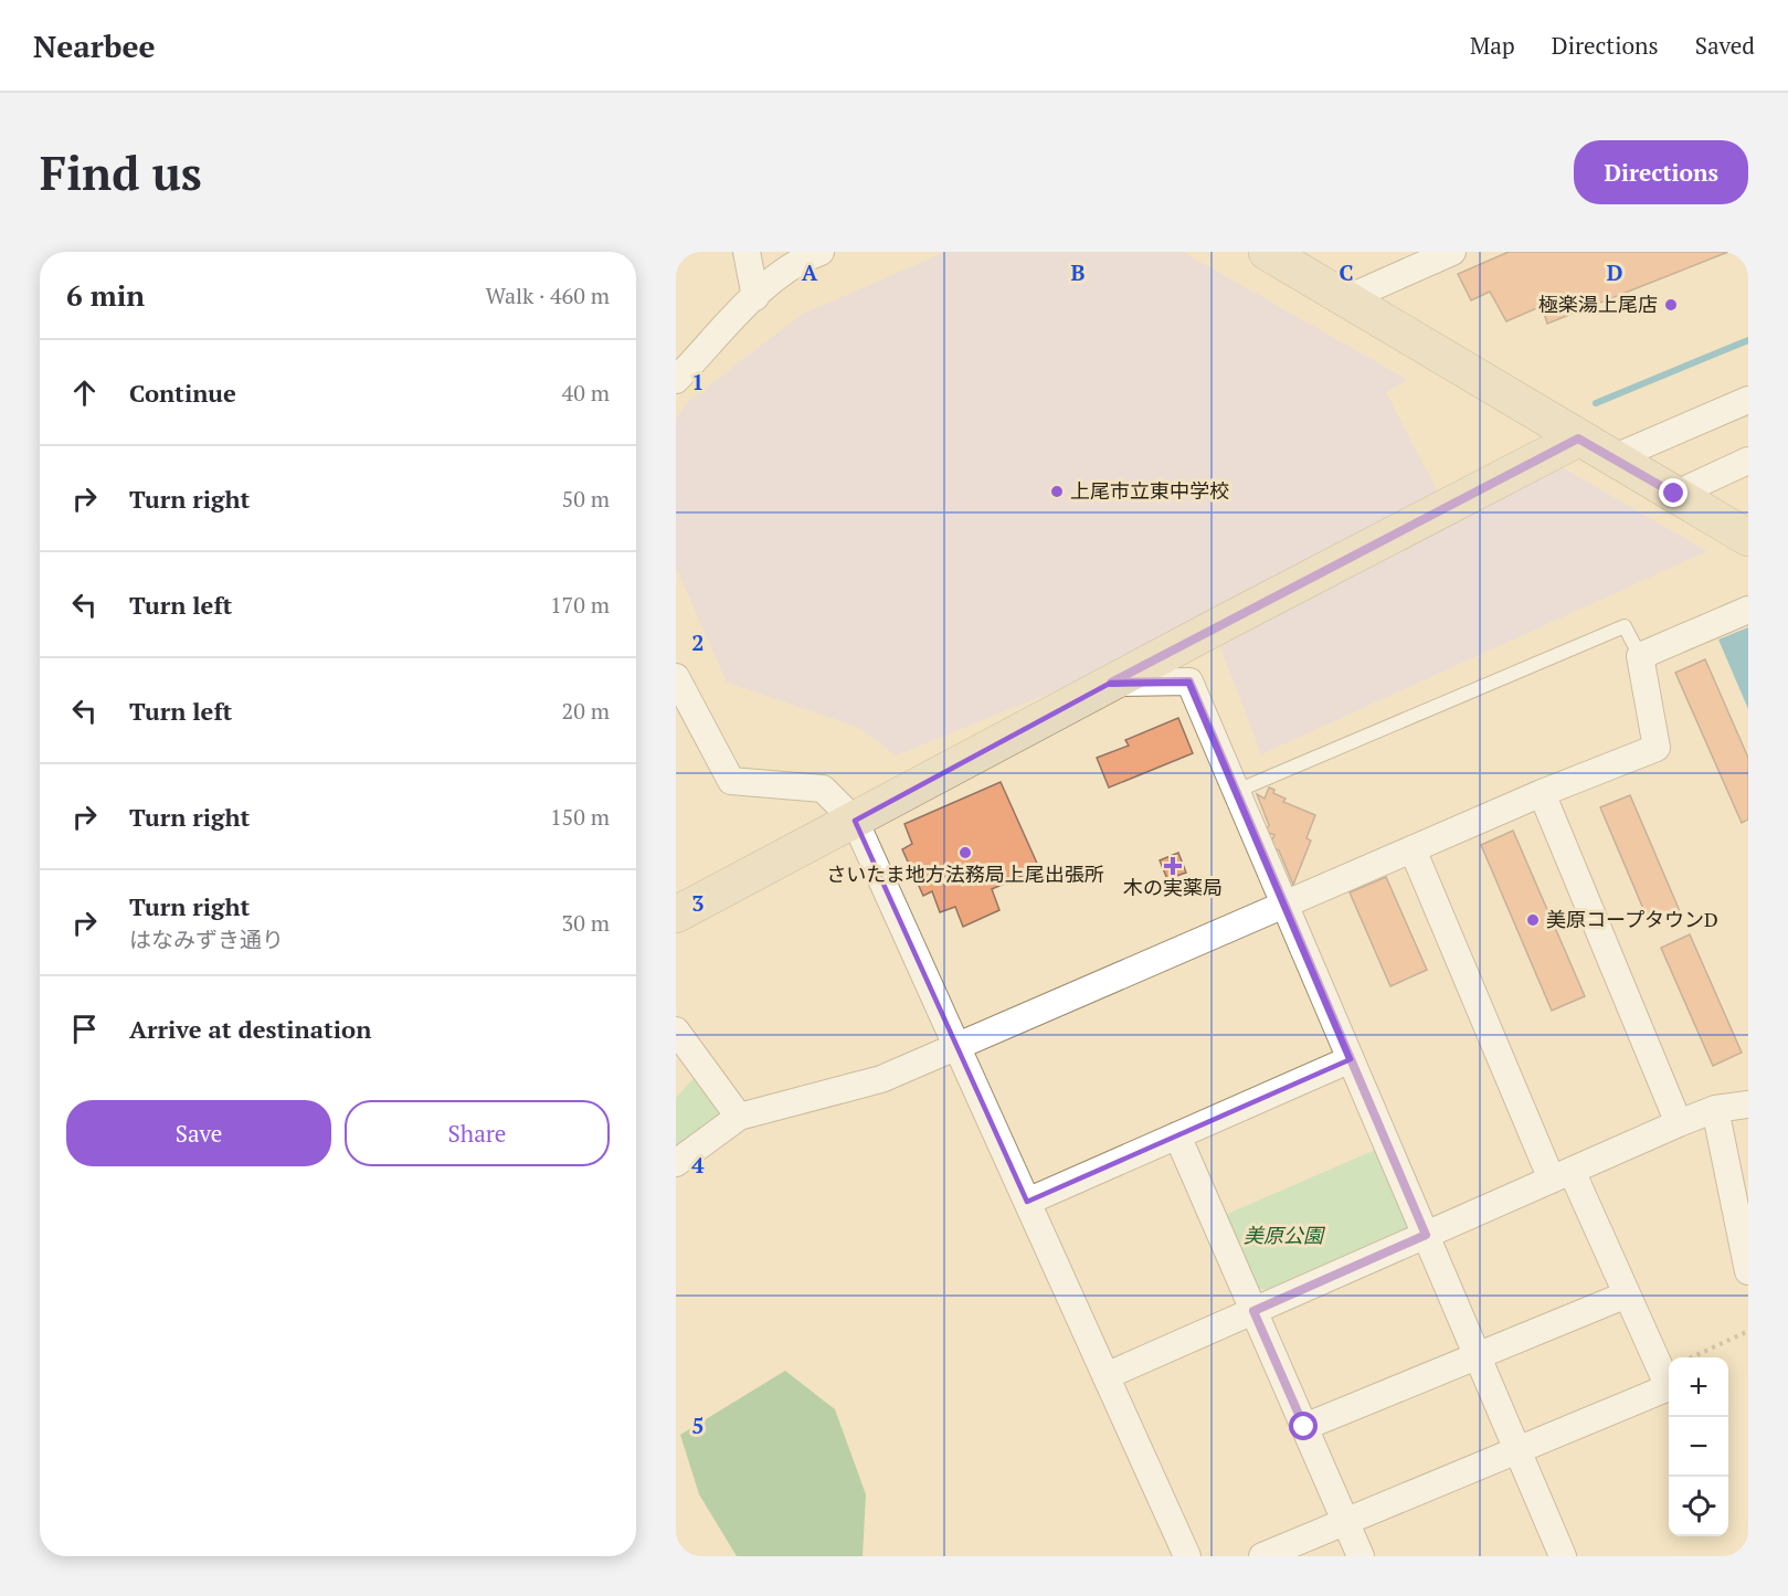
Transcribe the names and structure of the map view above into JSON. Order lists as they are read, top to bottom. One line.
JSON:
{"parks":["美原公園"],"places":{"other":["極楽湯上尾店","上尾市立東中学校","さいたま地方法務局上尾出張所","美原コープタウンD"],"health":["木の実薬局"]},"page":{"header":"Nearbee","nav":["Map","Directions","Saved"],"buttons":["Directions",["Save","Share"]],"title":"Find us","heading":["6 min","Walk · 460 m"],"list":[["Continue","40 m"],["Turn right","50 m"],["Turn left","170 m"],["Turn left","20 m"],["Turn right","150 m"],["Turn right","はなみずき通り","30 m"],"Arrive at destination"],"map_buttons":["+","−"]},"grid":{"columns":["A","B","C","D"],"rows":["1","2","3","4","5"]}}
